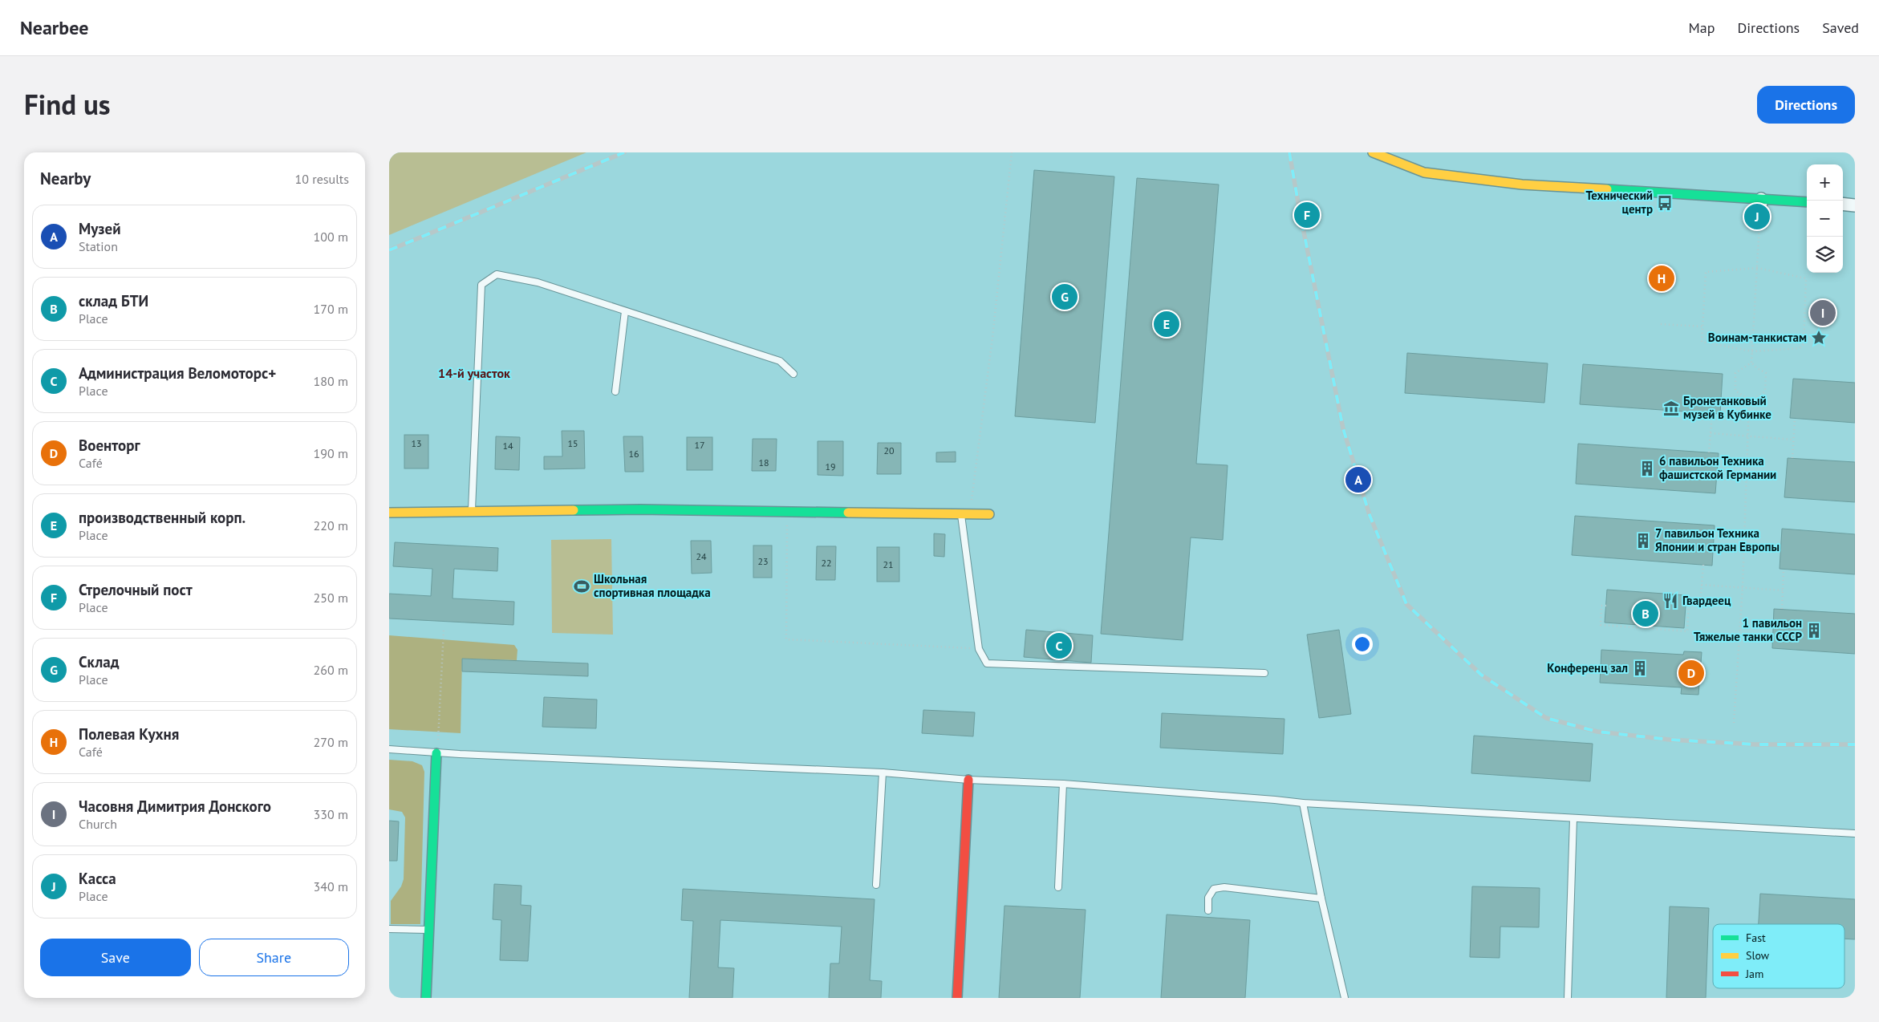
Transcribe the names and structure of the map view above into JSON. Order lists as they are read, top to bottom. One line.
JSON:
{"districts":["14-й участок"],"places":{"bus stop":["Технический центр"],"place":["Воинам-танкистам"],"museum":["Бронетанковый музей в Кубинке"],"building":["6 павильон Техника фашистской Германии","7 павильон Техника Японии и стран Европы","1 павильон Тяжелые танки СССР","Конференц зал"],"sports":["Школьная спортивная площадка"],"restaurant":["Гвардеец"]},"house_numbers":["13","15","17","14","20","16","18","19","24","23","22","21"],"legend":["Fast","Slow","Jam"],"page":{"header":"Nearbee","nav":["Map","Directions","Saved"],"title":"Find us","buttons":["Directions",["Save","Share"]],"heading":["Nearby","10 results"],"map_buttons":["+","−"],"pins":["F","J","H","G","I","E","A","B","C","D"],"list":[{"mark":"A","name":"Музей","note":"Station","value":"100 m"},{"mark":"B","name":"склад БТИ","note":"Place","value":"170 m"},{"mark":"C","name":"Администрация Веломоторс+","note":"Place","value":"180 m"},{"mark":"D","name":"Военторг","note":"Café","value":"190 m"},{"mark":"E","name":"производственный корп.","note":"Place","value":"220 m"},{"mark":"F","name":"Стрелочный пост","note":"Place","value":"250 m"},{"mark":"G","name":"Склад","note":"Place","value":"260 m"},{"mark":"H","name":"Полевая Кухня","note":"Café","value":"270 m"},{"mark":"I","name":"Часовня Димитрия Донского","note":"Church","value":"330 m"},{"mark":"J","name":"Касса","note":"Place","value":"340 m"}]}}
